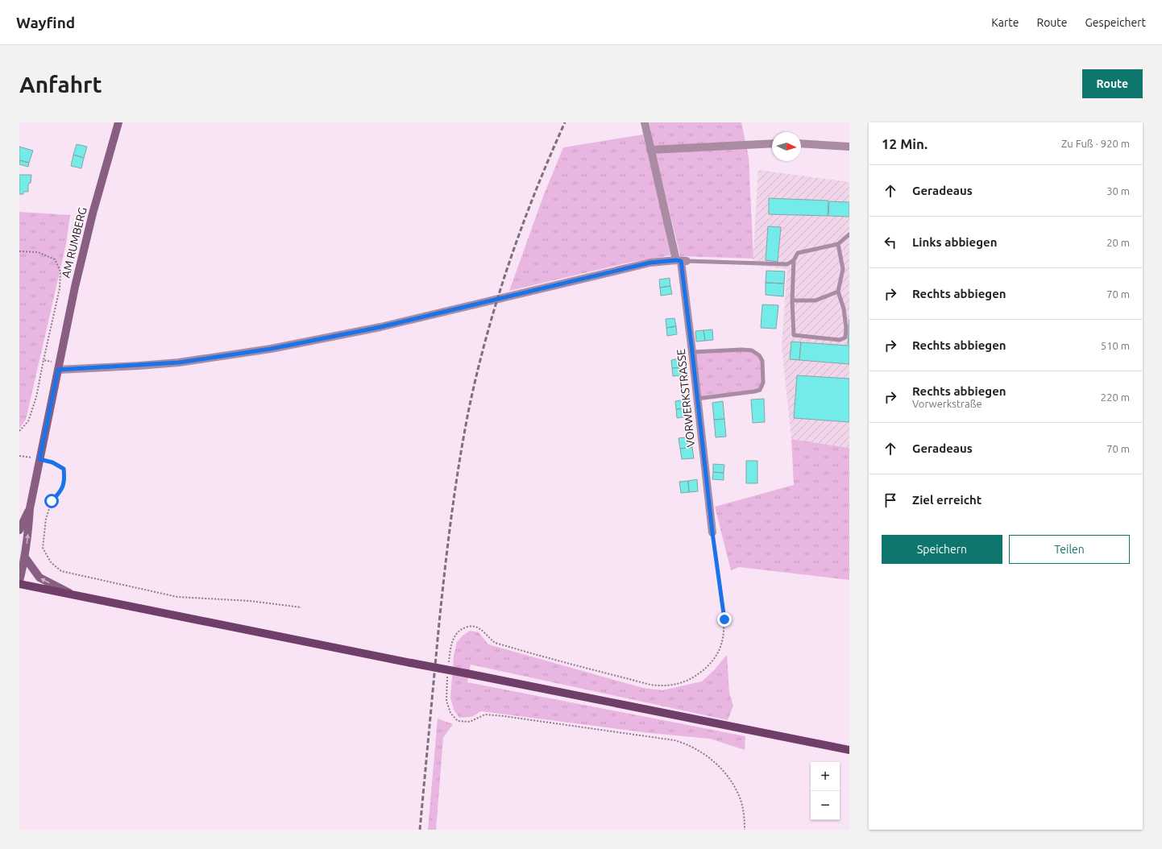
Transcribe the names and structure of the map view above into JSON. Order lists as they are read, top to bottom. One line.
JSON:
{"streets":{"main road":["AM RUMBERG"],"street":["VORWERKSTRASSE"]},"north":"right","page":{"header":"Wayfind","nav":["Karte","Route","Gespeichert"],"buttons":["Route",["Speichern","Teilen"]],"title":"Anfahrt","heading":["12 Min.","Zu Fuß · 920 m"],"list":[["Geradeaus","30 m"],["Links abbiegen","20 m"],["Rechts abbiegen","70 m"],["Rechts abbiegen","510 m"],["Rechts abbiegen","Vorwerkstraße","220 m"],["Geradeaus","70 m"],"Ziel erreicht"],"map_buttons":["+","−"]}}
